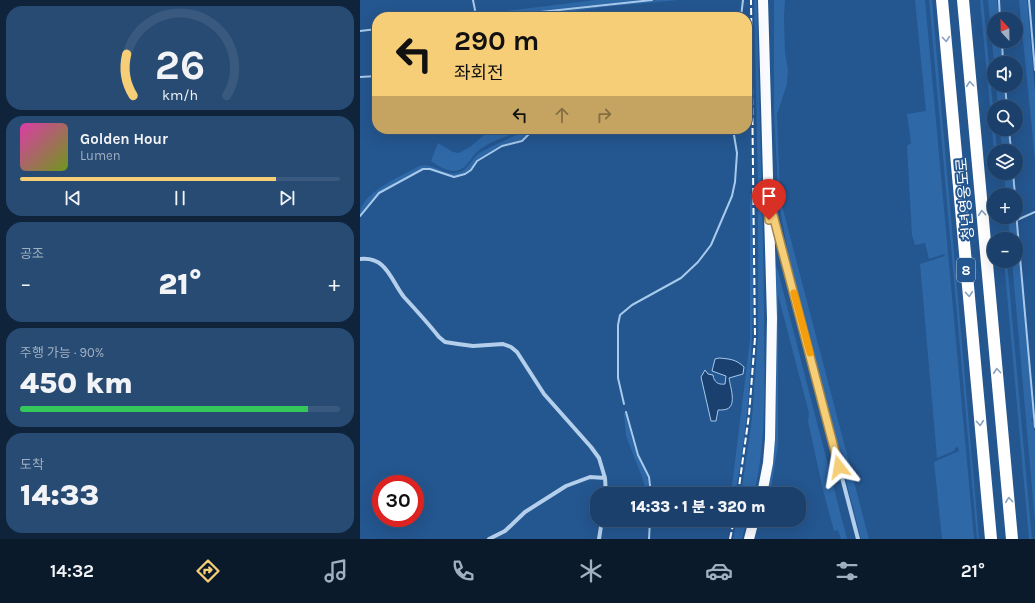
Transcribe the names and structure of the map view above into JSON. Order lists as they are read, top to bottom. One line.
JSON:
{"streets":{"highway":["청년영웅도로","8"]},"north":"top","page":{"map_buttons":["+","−"],"turn":["290 m","좌회전"],"song":["Golden Hour","Lumen"],"tile":["공조",["주행 가능 · 90%","450 km"],["도착","14:33"]],"heat":["−","21°","+"],"limit":"30","trip":"14:33 · 1 분 · 320 m","tabs":["14:32","21°"],"gauge":["26","km/h"]}}
